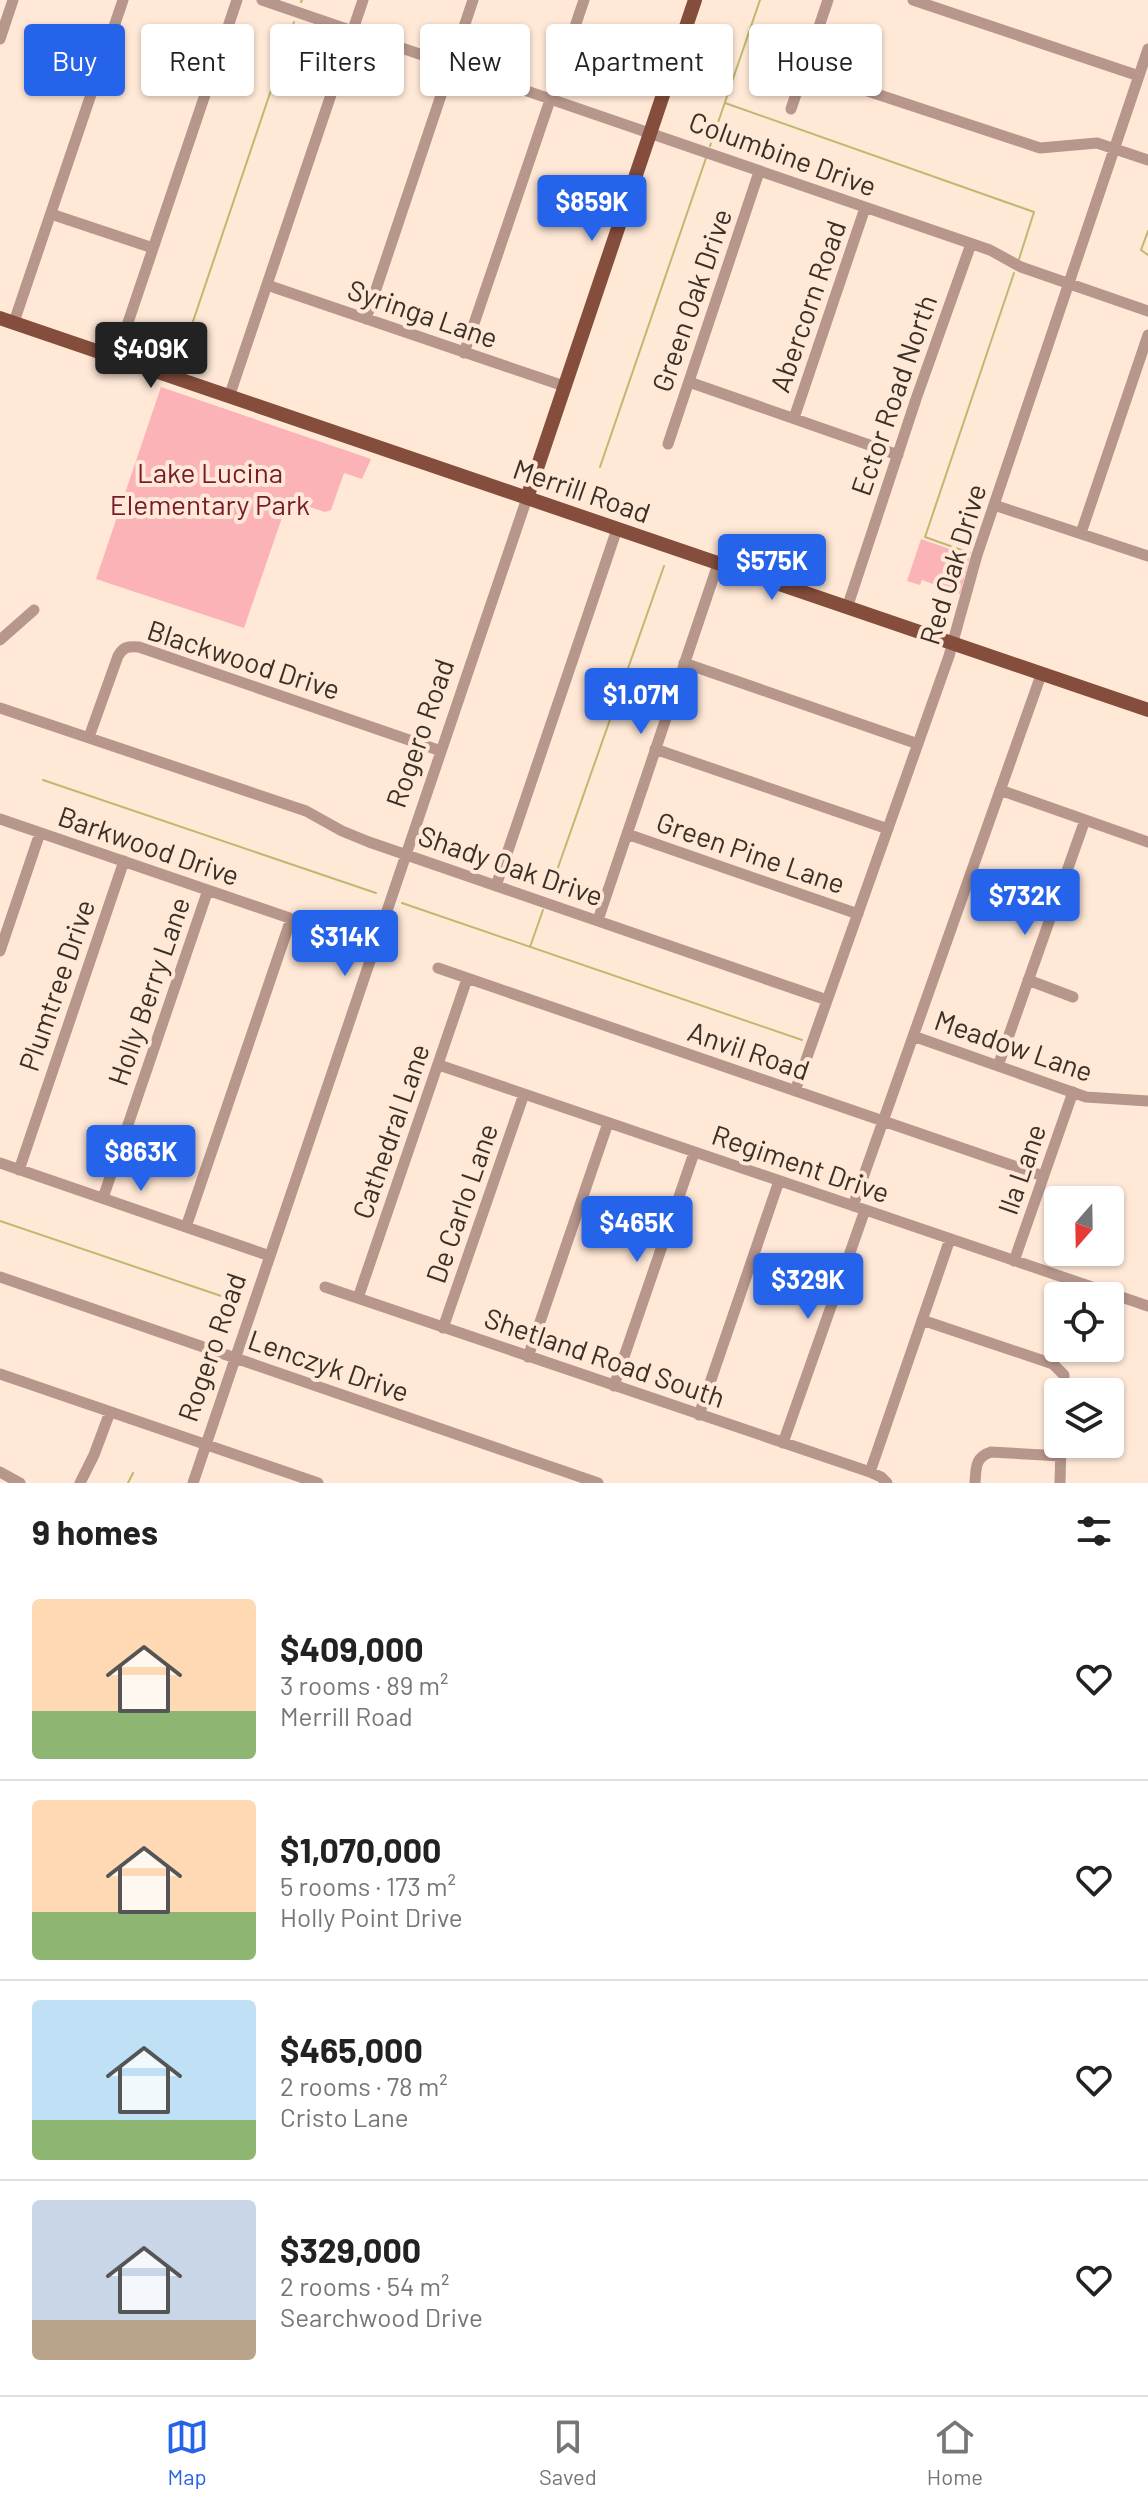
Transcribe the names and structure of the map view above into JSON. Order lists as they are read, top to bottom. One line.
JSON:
{"streets":{"main road":["Merrill Road","Rogero Road"],"street":["Columbine Drive","Green Oak Drive","Abercorn Road","Syringa Lane","Ector Road North","Red Oak Drive","Blackwood Drive","Barkwood Drive","Green Pine Lane","Shady Oak Drive","Plumtree Drive","Holly Berry Lane","Meadow Lane","Anvil Road","Cathedral Lane","Regiment Drive","Ila Lane","De Carlo Lane","Shetland Road South","Lenczyk Drive"]},"crossings":[["Columbine Drive","Green Oak Drive"],["Columbine Drive","Abercorn Road"],["Columbine Drive","Ector Road North"],["Columbine Drive","Red Oak Drive"],["Columbine Drive","Rogero Road"],["Syringa Lane","Rogero Road"],["Ector Road North","Merrill Road"],["Merrill Road","Red Oak Drive"],["Merrill Road","Rogero Road"],["Red Oak Drive","Green Pine Lane"],["Red Oak Drive","Shady Oak Drive"],["Red Oak Drive","Anvil Road"],["Blackwood Drive","Rogero Road"],["Blackwood Drive","Shady Oak Drive"],["Rogero Road","Barkwood Drive"],["Rogero Road","Shady Oak Drive"],["Rogero Road","Lenczyk Drive"],["Barkwood Drive","Plumtree Drive"],["Barkwood Drive","Holly Berry Lane"],["Meadow Lane","Ila Lane"],["Anvil Road","Cathedral Lane"],["Anvil Road","Ila Lane"],["Cathedral Lane","Regiment Drive"],["Cathedral Lane","Shetland Road South"],["Regiment Drive","Ila Lane"],["Regiment Drive","De Carlo Lane"],["De Carlo Lane","Shetland Road South"]],"parks":["Lake Lucina Elementary Park"],"north":"bottom","page":{"chip":["Buy","Rent","Filters","New","Apartment","House"],"price":["$859K","$409K","$575K","$1.07M","$732K","$314K","$863K","$465K","$329K"],"heading":"9 homes","list":[{"name":"$409,000","note":"3 rooms · 89 m² · Merrill Road"},{"name":"$1,070,000","note":"5 rooms · 173 m² · Holly Point Drive"},{"name":"$465,000","note":"2 rooms · 78 m² · Cristo Lane"},{"name":"$329,000","note":"2 rooms · 54 m² · Searchwood Drive"}],"tabs":["Map","Saved","Home"]}}
